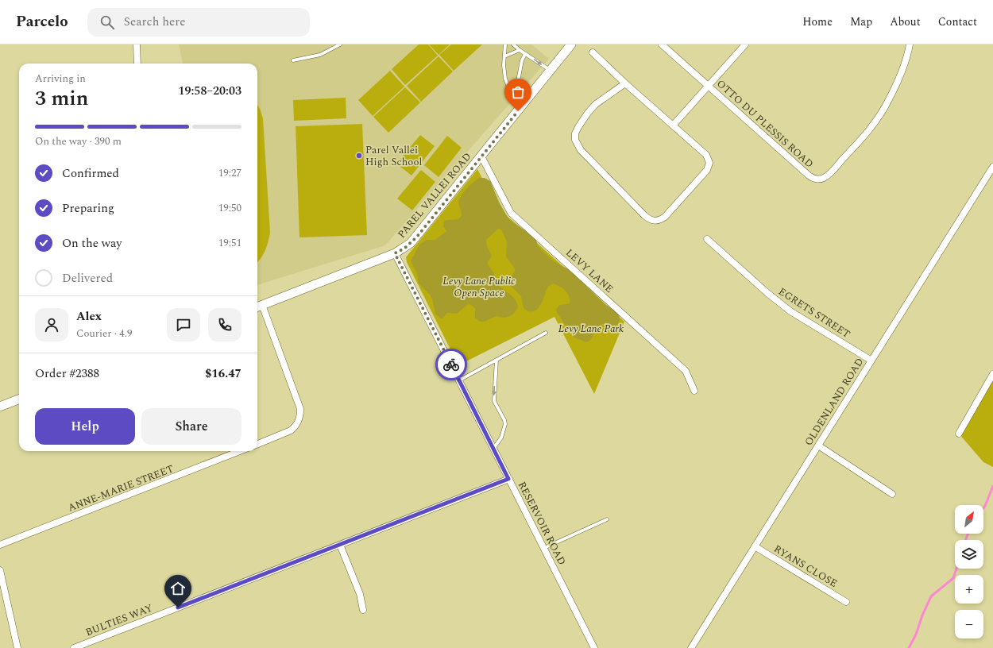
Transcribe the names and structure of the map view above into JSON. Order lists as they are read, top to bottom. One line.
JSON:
{"streets":{"street":["OTTO DU PLESSIS ROAD","PAREL VALLEI ROAD","LEVY LANE","EGRETS STREET","OLDENLAND ROAD","ANNE-MARIE STREET","RESERVOIR ROAD","RYANS CLOSE","BULTIES WAY"]},"crossings":[["PAREL VALLEI ROAD","LEVY LANE"],["PAREL VALLEI ROAD","RESERVOIR ROAD"],["EGRETS STREET","OLDENLAND ROAD"],["OLDENLAND ROAD","RYANS CLOSE"],["RESERVOIR ROAD","BULTIES WAY"]],"parks":["Levy Lane Public Open Space","Levy Lane Park"],"places":["Parel Vallei High School"],"north":"top right","page":{"header":"Parcelo","search":"Search here","nav":["Home","Map","About","Contact"],"heading":["3 min","Arriving in","19:58–20:03"],"panel":["Alex","Courier · 4.9","Order #2388","$16.47"],"bar":"On the way · 390 m","list":[["Confirmed","19:27"],["Preparing","19:50"],["On the way","19:51"],"Delivered"],"buttons":["Help","Share"],"map_buttons":["+","−"]}}
